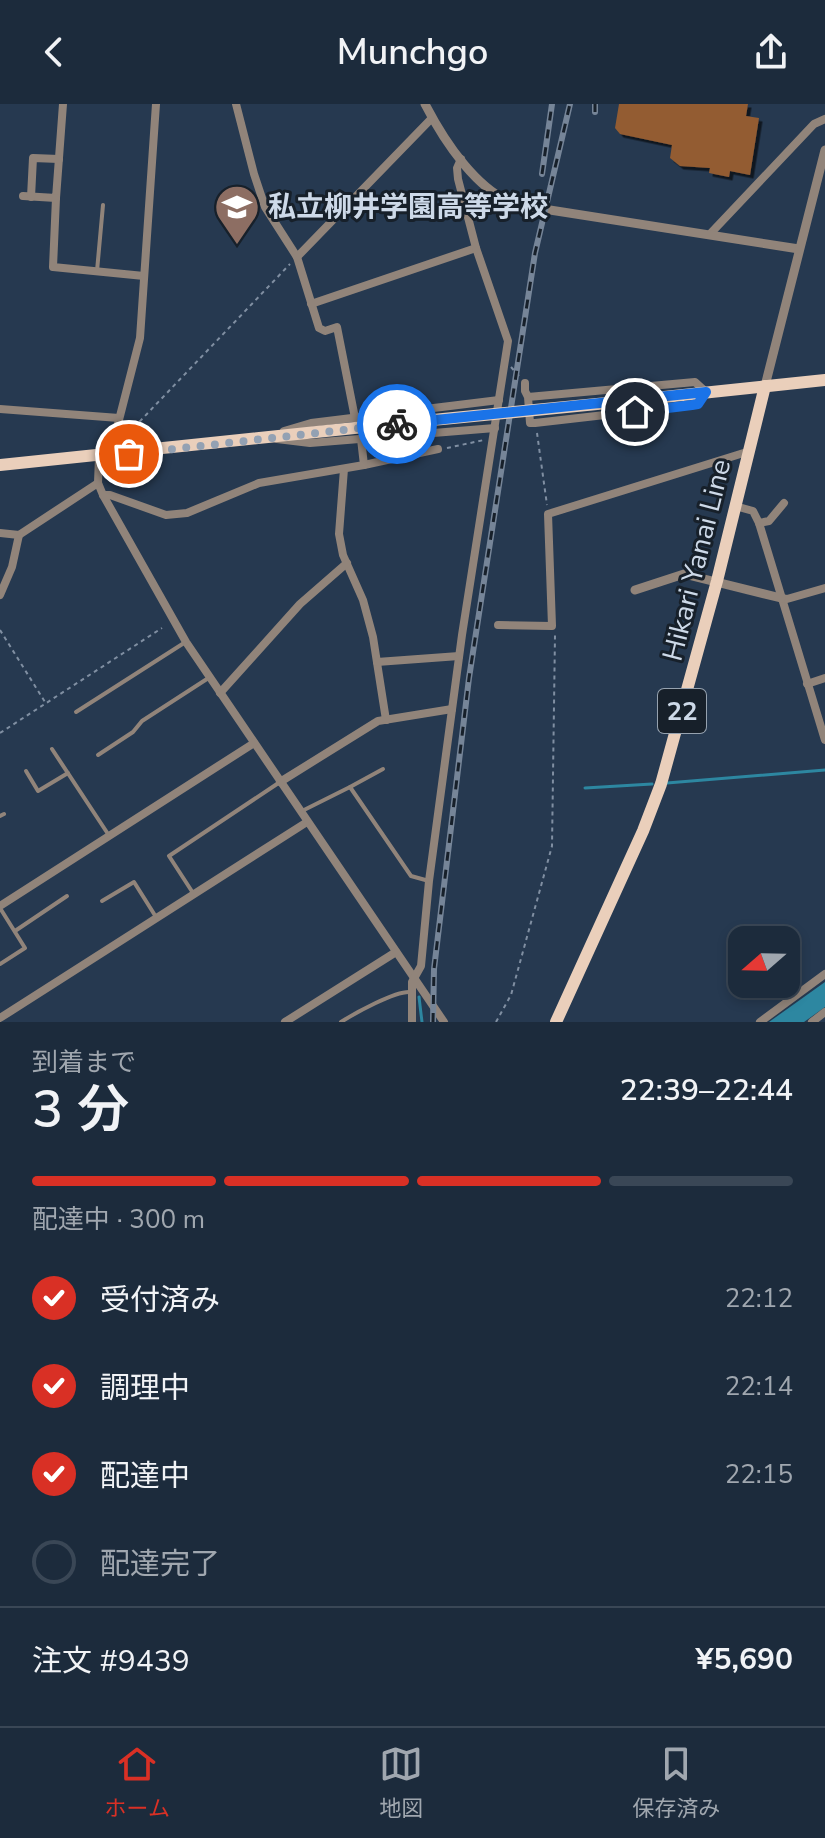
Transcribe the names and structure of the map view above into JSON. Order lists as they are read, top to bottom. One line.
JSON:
{"streets":{"main road":["Hikari Yanai Line","22"]},"places":{"school or university":["私立柳井学園高等学校"]},"north":"left","page":{"header":"Munchgo","heading":["3 分","到着まで","22:39–22:44"],"panel":["注文 #9439","¥5,690"],"bar":"配達中 · 300 m","list":[["受付済み","22:12"],["調理中","22:14"],["配達中","22:15"],"配達完了"],"tabs":["ホーム","地図","保存済み"]}}
